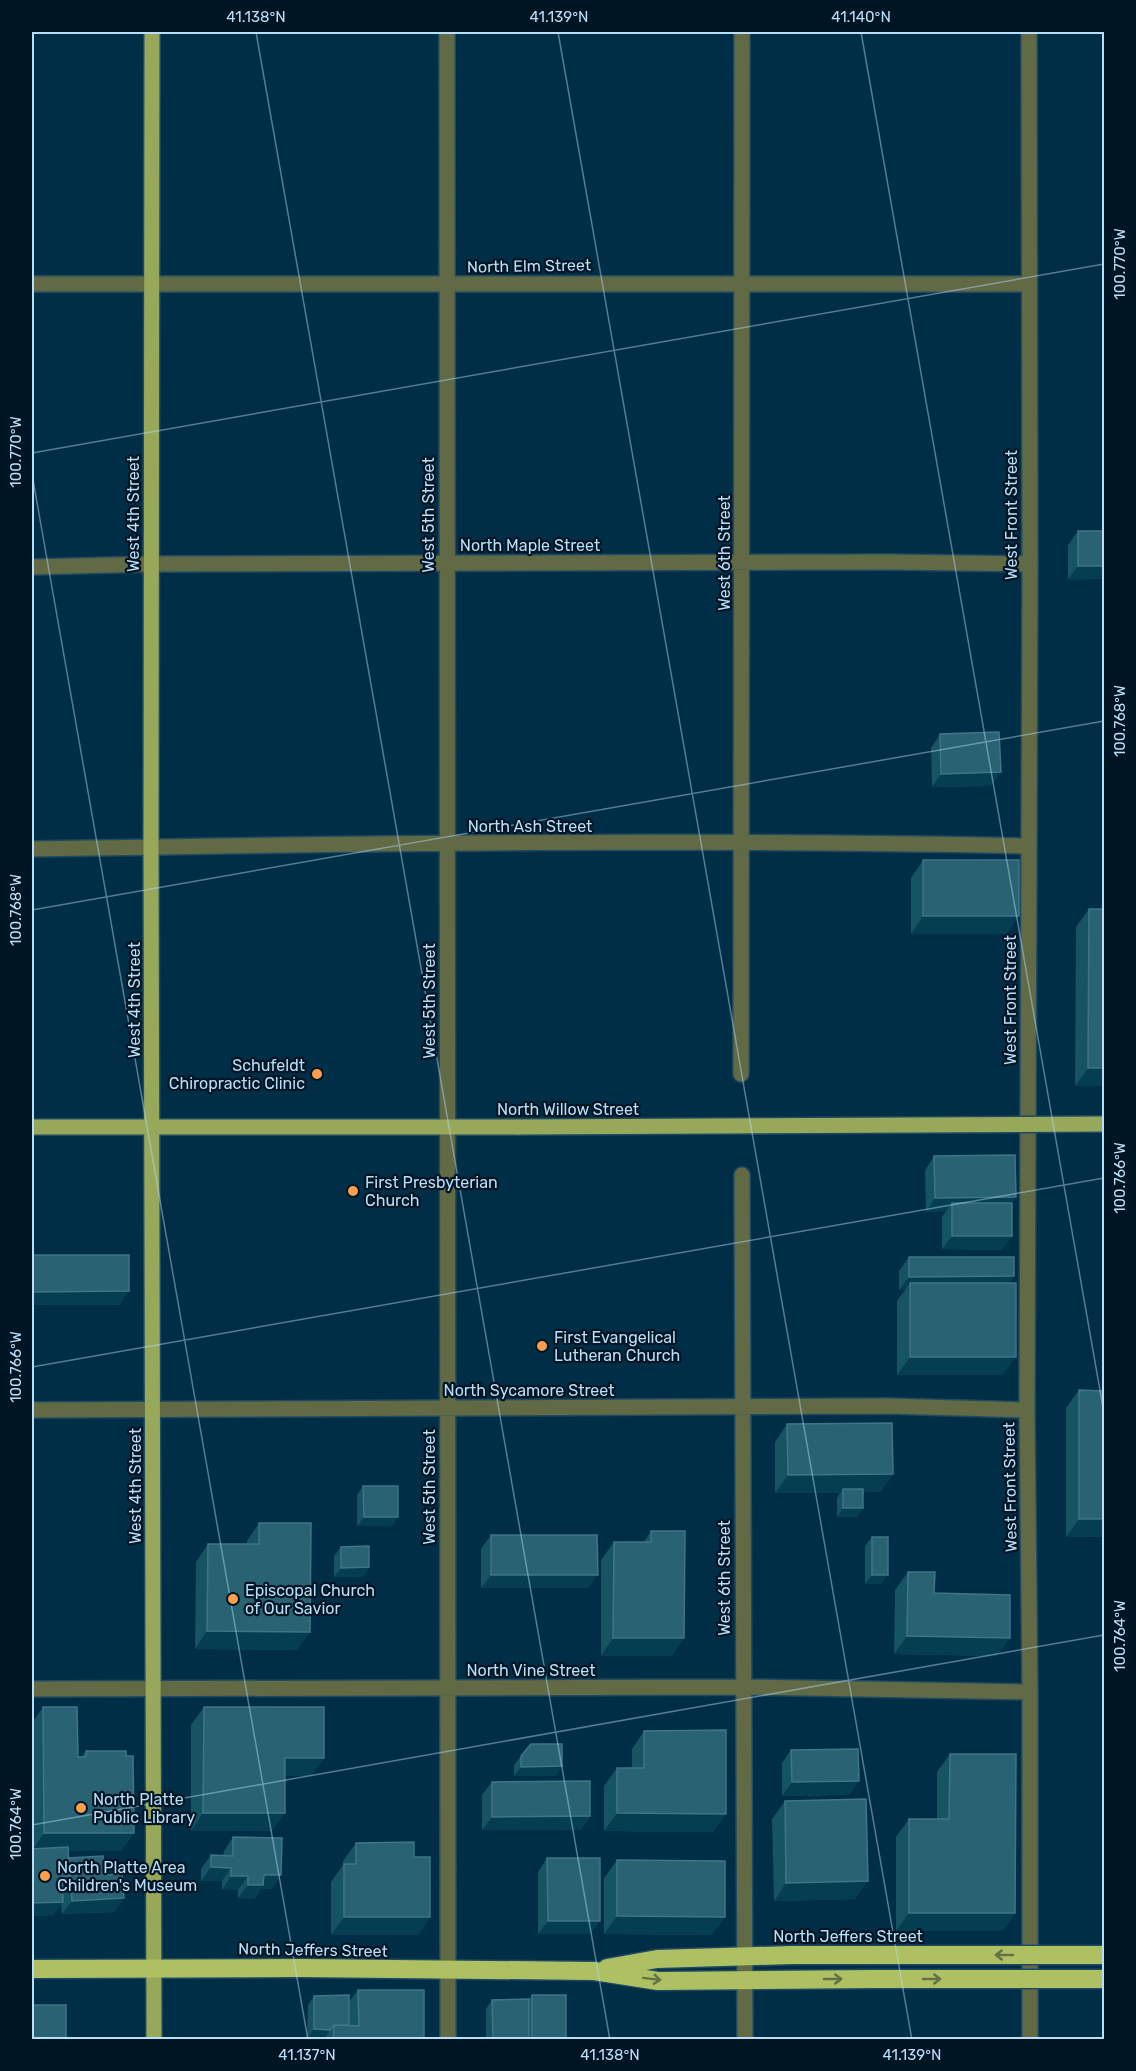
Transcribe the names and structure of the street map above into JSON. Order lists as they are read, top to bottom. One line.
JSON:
{"streets":{"highway":["North Jeffers Street"],"main road":["West 4th Street","North Willow Street"],"street":["North Elm Street","West 5th Street","West Front Street","North Maple Street","West 6th Street","North Ash Street","North Sycamore Street","North Vine Street"]},"crossings":[["North Elm Street","West 4th Street"],["North Elm Street","West 5th Street"],["North Elm Street","West Front Street"],["North Elm Street","West 6th Street"],["West 4th Street","North Maple Street"],["West 4th Street","North Ash Street"],["West 4th Street","North Willow Street"],["West 4th Street","North Sycamore Street"],["West 4th Street","North Vine Street"],["West 4th Street","North Jeffers Street"],["West 5th Street","North Maple Street"],["West 5th Street","North Ash Street"],["West 5th Street","North Willow Street"],["West 5th Street","North Sycamore Street"],["West 5th Street","North Vine Street"],["West 5th Street","North Jeffers Street"],["West Front Street","North Maple Street"],["West Front Street","North Ash Street"],["West Front Street","North Sycamore Street"],["West Front Street","North Vine Street"],["North Maple Street","West 6th Street"],["West 6th Street","North Ash Street"],["West 6th Street","North Sycamore Street"],["West 6th Street","North Vine Street"],["West 6th Street","North Jeffers Street"]],"places":["Schufeldt Chiropractic Clinic","First Presbyterian Church","First Evangelical Lutheran Church","Episcopal Church of Our Savior","North Platte Public Library","North Platte Area Children's Museum"],"coordinates":["41.138°N","41.139°N","41.140°N","100.770°W","100.768°W","100.766°W","100.764°W","41.137°N"]}
